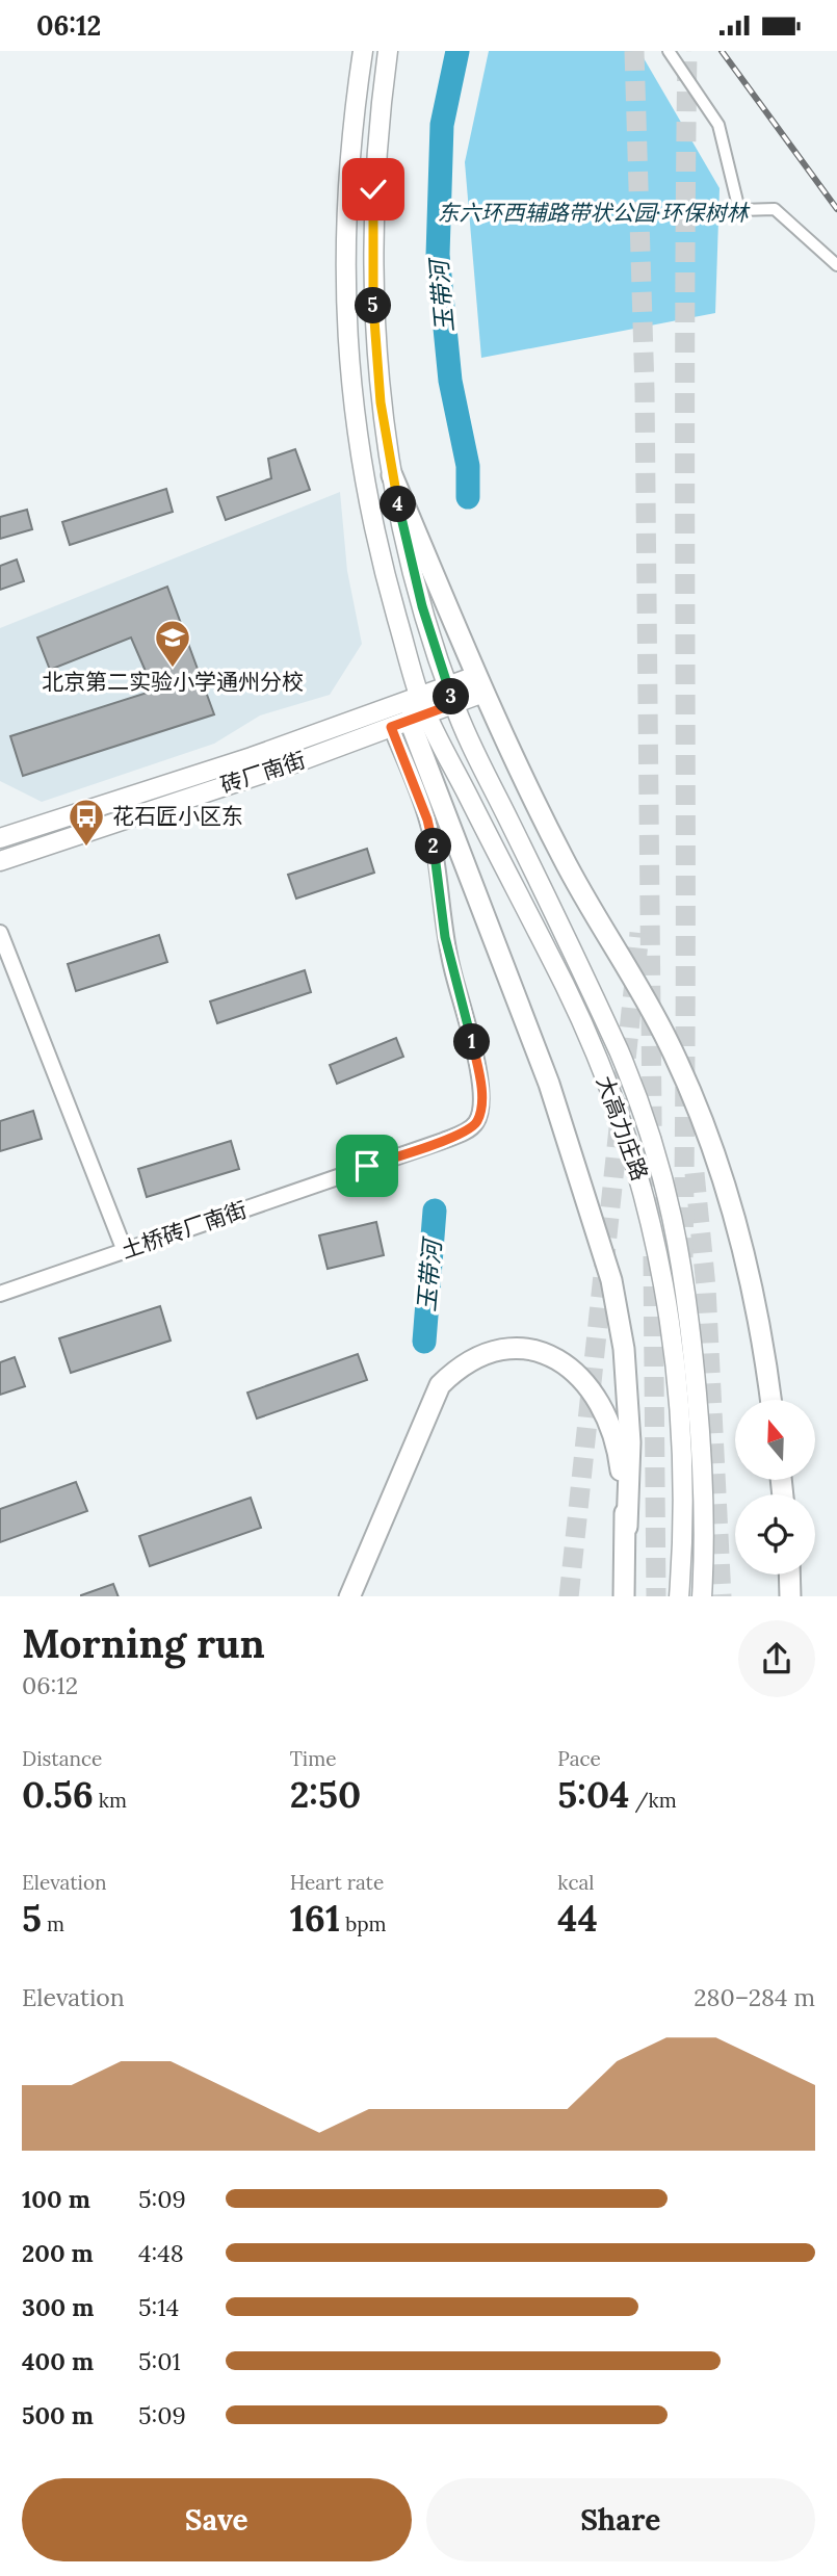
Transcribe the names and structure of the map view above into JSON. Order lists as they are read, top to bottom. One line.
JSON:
{"streets":{"main road":["砖厂南街","大高力庄路"],"street":["土桥砖厂南街"]},"crossings":[["砖厂南街","大高力庄路"],["砖厂南街","土桥砖厂南街"],["大高力庄路","土桥砖厂南街"]],"water":["玉带河"],"parks":["东六环西辅路带状公园·环保树林"],"places":{"school or university":["北京第二实验小学通州分校"],"bus stop":["花石匠小区东"]},"north":"top","page":{"status":"06:12","pins":["5","4","3","2","1"],"heading":["Morning run","06:12"],"stats":[["Distance","0.56 km"],["Time","2:50"],["Pace","5:04 /km"],["Elevation","5 m"],["Heart rate","161 bpm"],["kcal","44"]],"chart":["Elevation","280–284 m"],"list":[{"name":"100 m","note":"5:09"},{"name":"200 m","note":"4:48"},{"name":"300 m","note":"5:14"},{"name":"400 m","note":"5:01"},{"name":"500 m","note":"5:09"}],"buttons":["Save","Share"]}}
